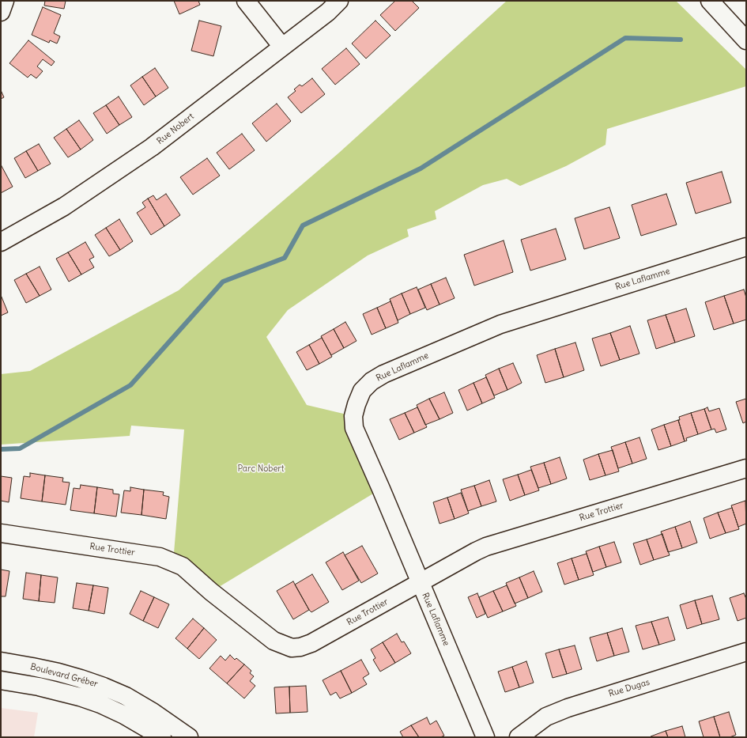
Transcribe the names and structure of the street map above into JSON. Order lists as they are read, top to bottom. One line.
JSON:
{"streets":{"street":["Rue Nobert","Rue Laflamme","Rue Trottier","Boulevard Gréber","Rue Dugas"]},"crossings":[["Rue Laflamme","Rue Trottier"]],"parks":["Parc Nobert"]}
